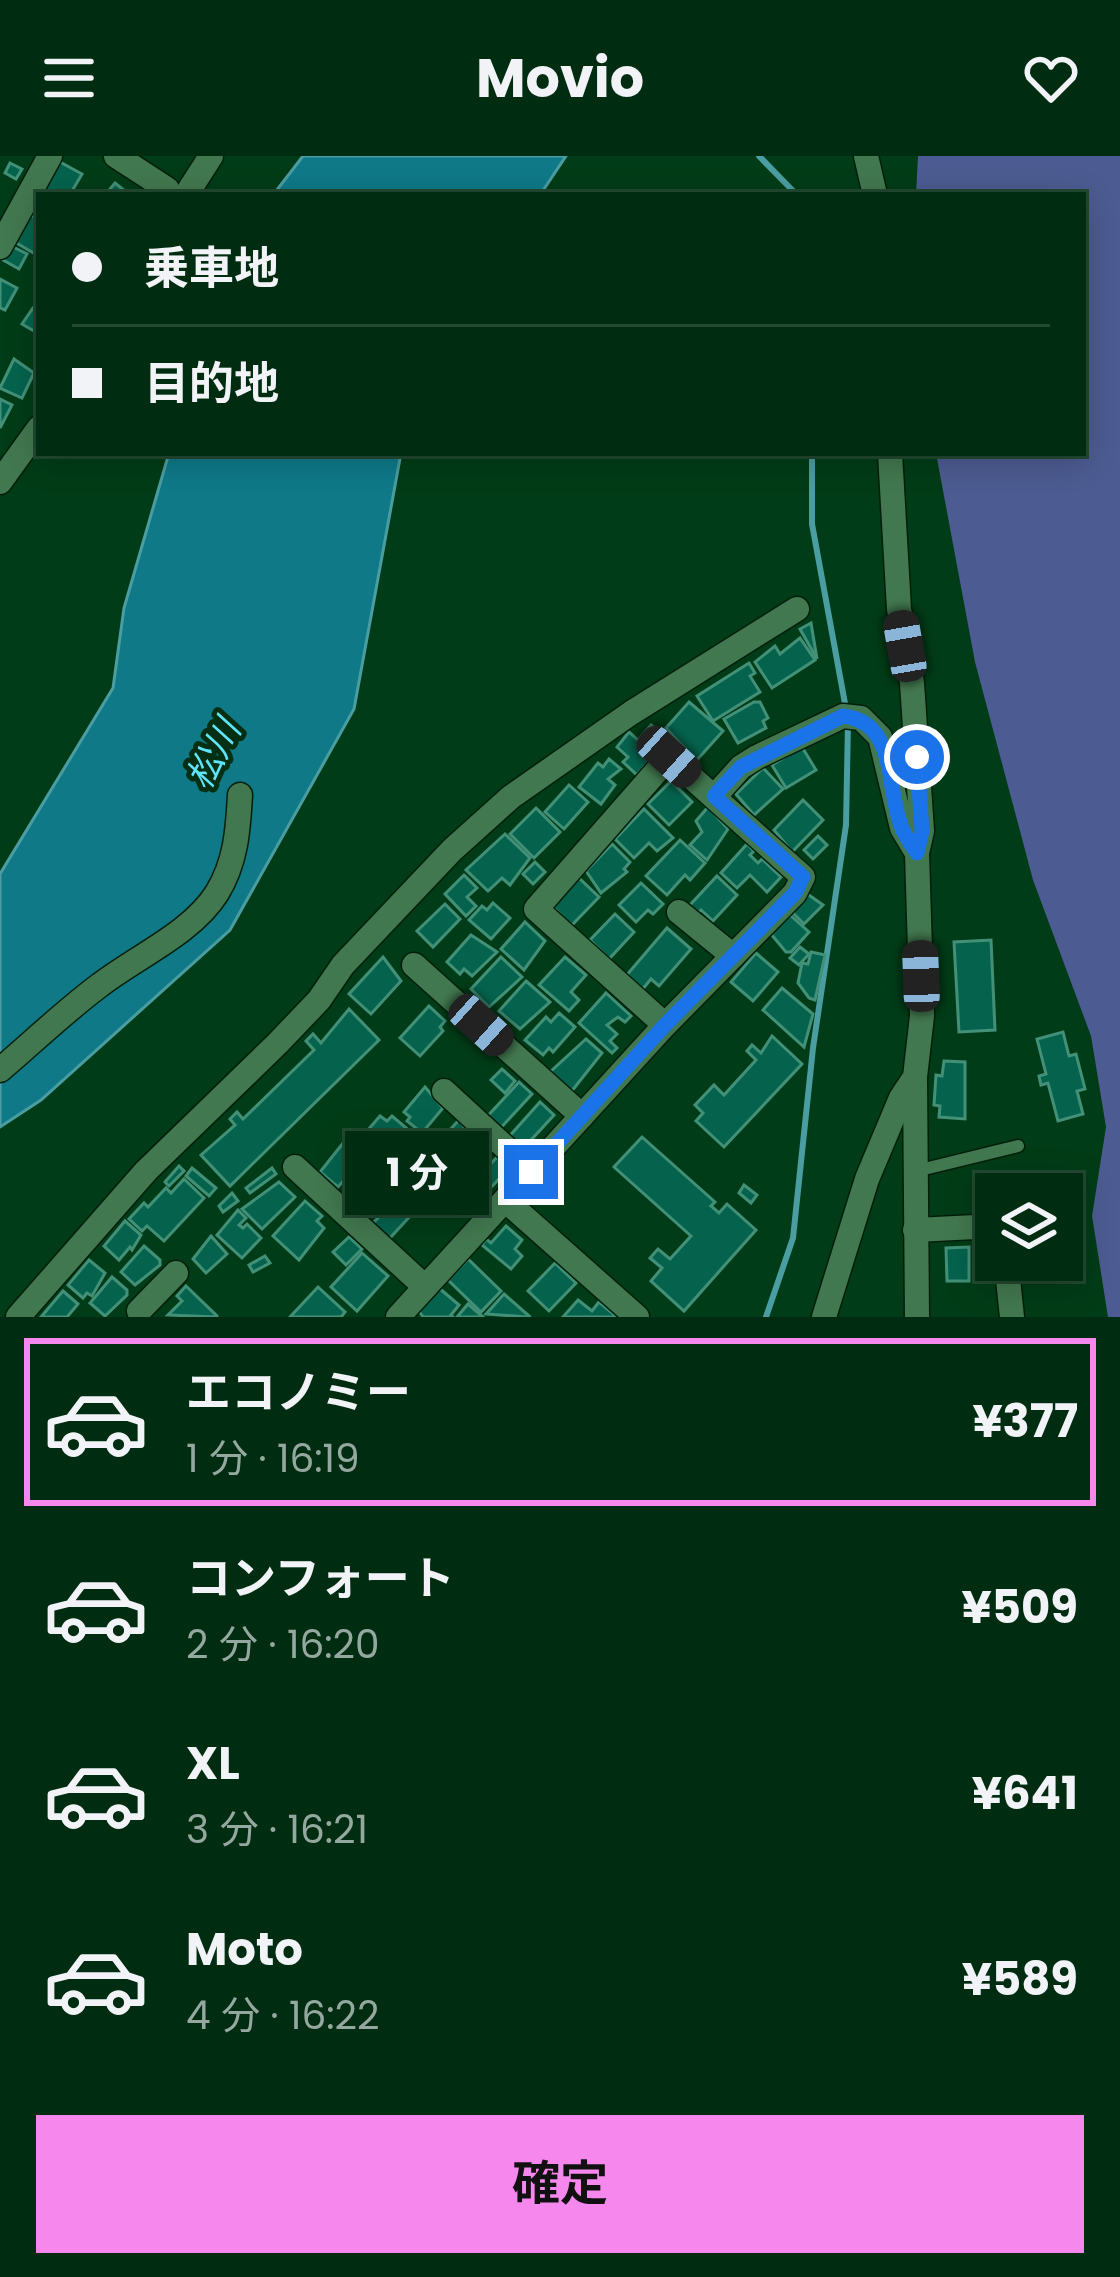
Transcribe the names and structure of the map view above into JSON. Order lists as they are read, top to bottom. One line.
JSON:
{"water":["松川"],"page":{"header":"Movio","banner":["乗車地","目的地"],"bubble":"1 分","list":[{"name":"エコノミー","note":"1 分 · 16:19","value":"¥377"},{"name":"コンフォート","note":"2 分 · 16:20","value":"¥509"},{"name":"XL","note":"3 分 · 16:21","value":"¥641"},{"name":"Moto","note":"4 分 · 16:22","value":"¥589"}],"buttons":"確定"}}
